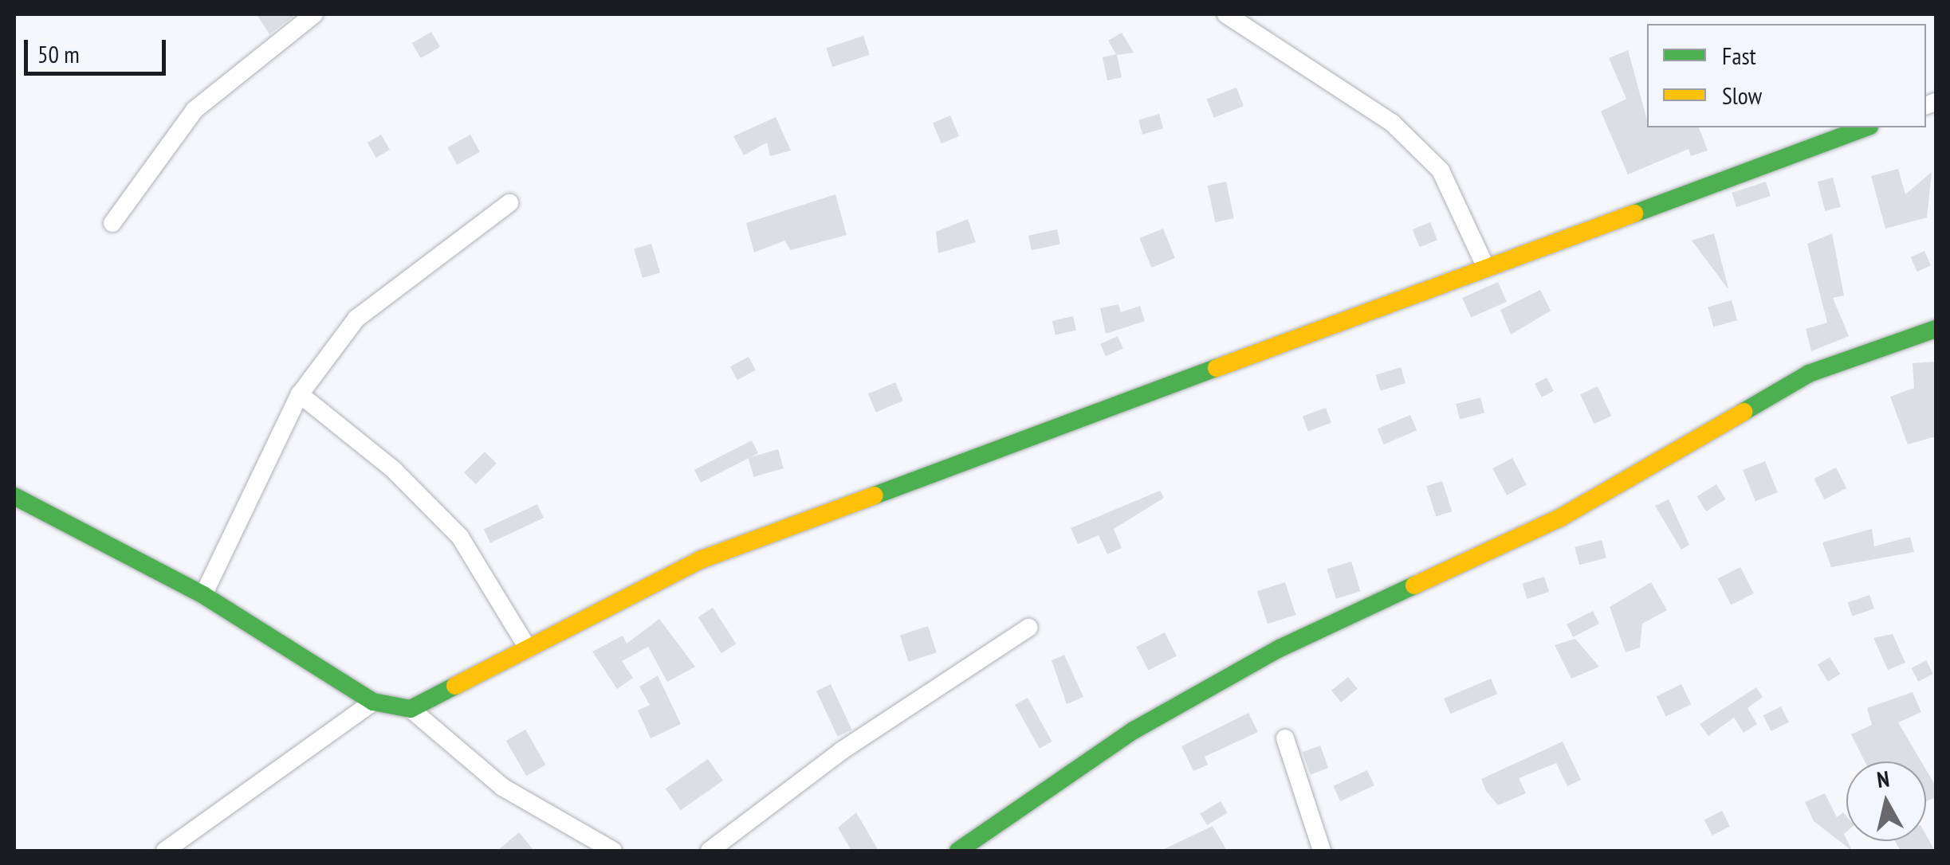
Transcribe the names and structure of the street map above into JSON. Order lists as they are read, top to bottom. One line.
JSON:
{"legend":["Fast","Slow"],"scale_bar":"50 m","north":"top"}
